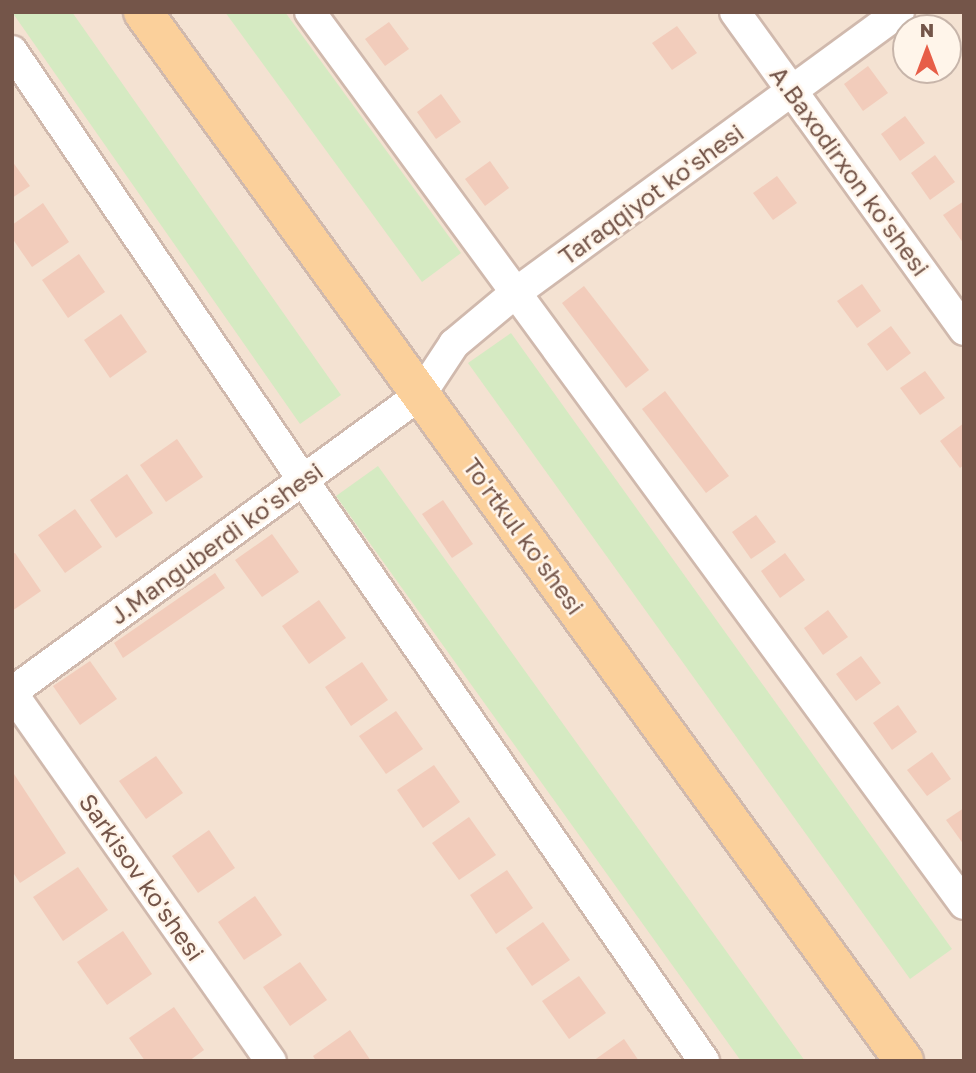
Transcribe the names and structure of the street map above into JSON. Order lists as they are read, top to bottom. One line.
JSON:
{"streets":{"main road":["To'rtkul ko'shesi"],"street":["A.Baxodirxon ko'shesi","Taraqqiyot ko'shesi","J.Manguberdi ko'shesi","Sarkisov ko'shesi"]},"crossings":[["A.Baxodirxon ko'shesi","Taraqqiyot ko'shesi"],["Taraqqiyot ko'shesi","To'rtkul ko'shesi"],["Taraqqiyot ko'shesi","J.Manguberdi ko'shesi"],["To'rtkul ko'shesi","J.Manguberdi ko'shesi"],["J.Manguberdi ko'shesi","Sarkisov ko'shesi"]],"north":"top"}
